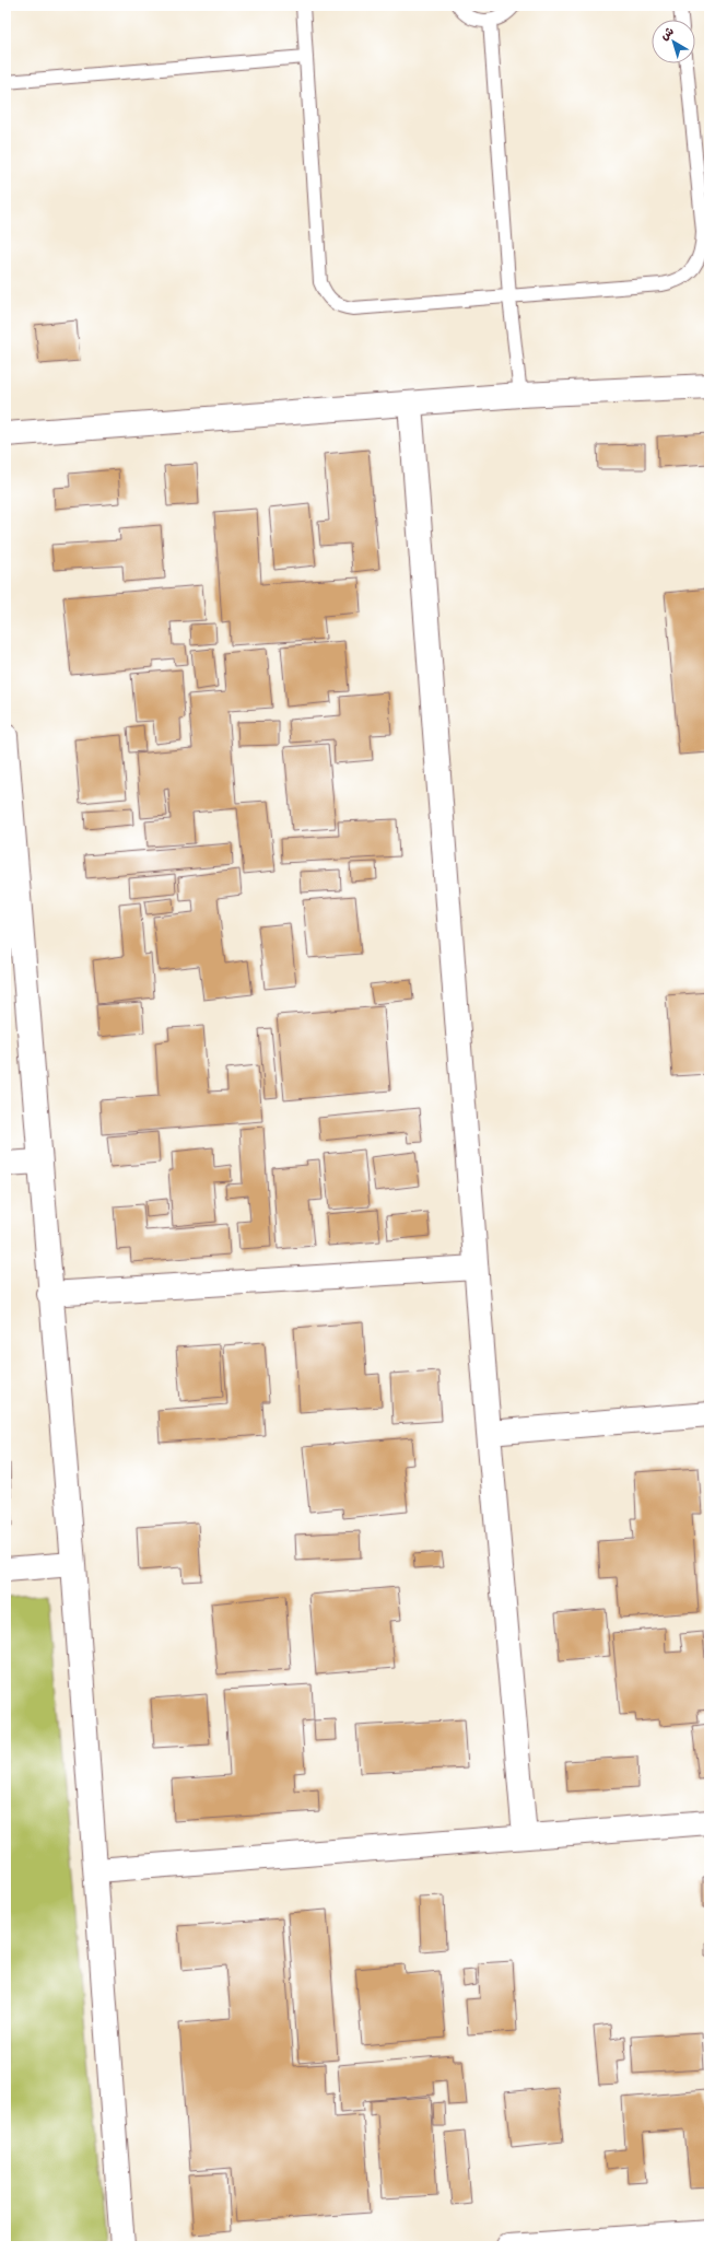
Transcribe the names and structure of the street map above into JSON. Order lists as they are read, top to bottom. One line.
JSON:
{"north":"top left"}
